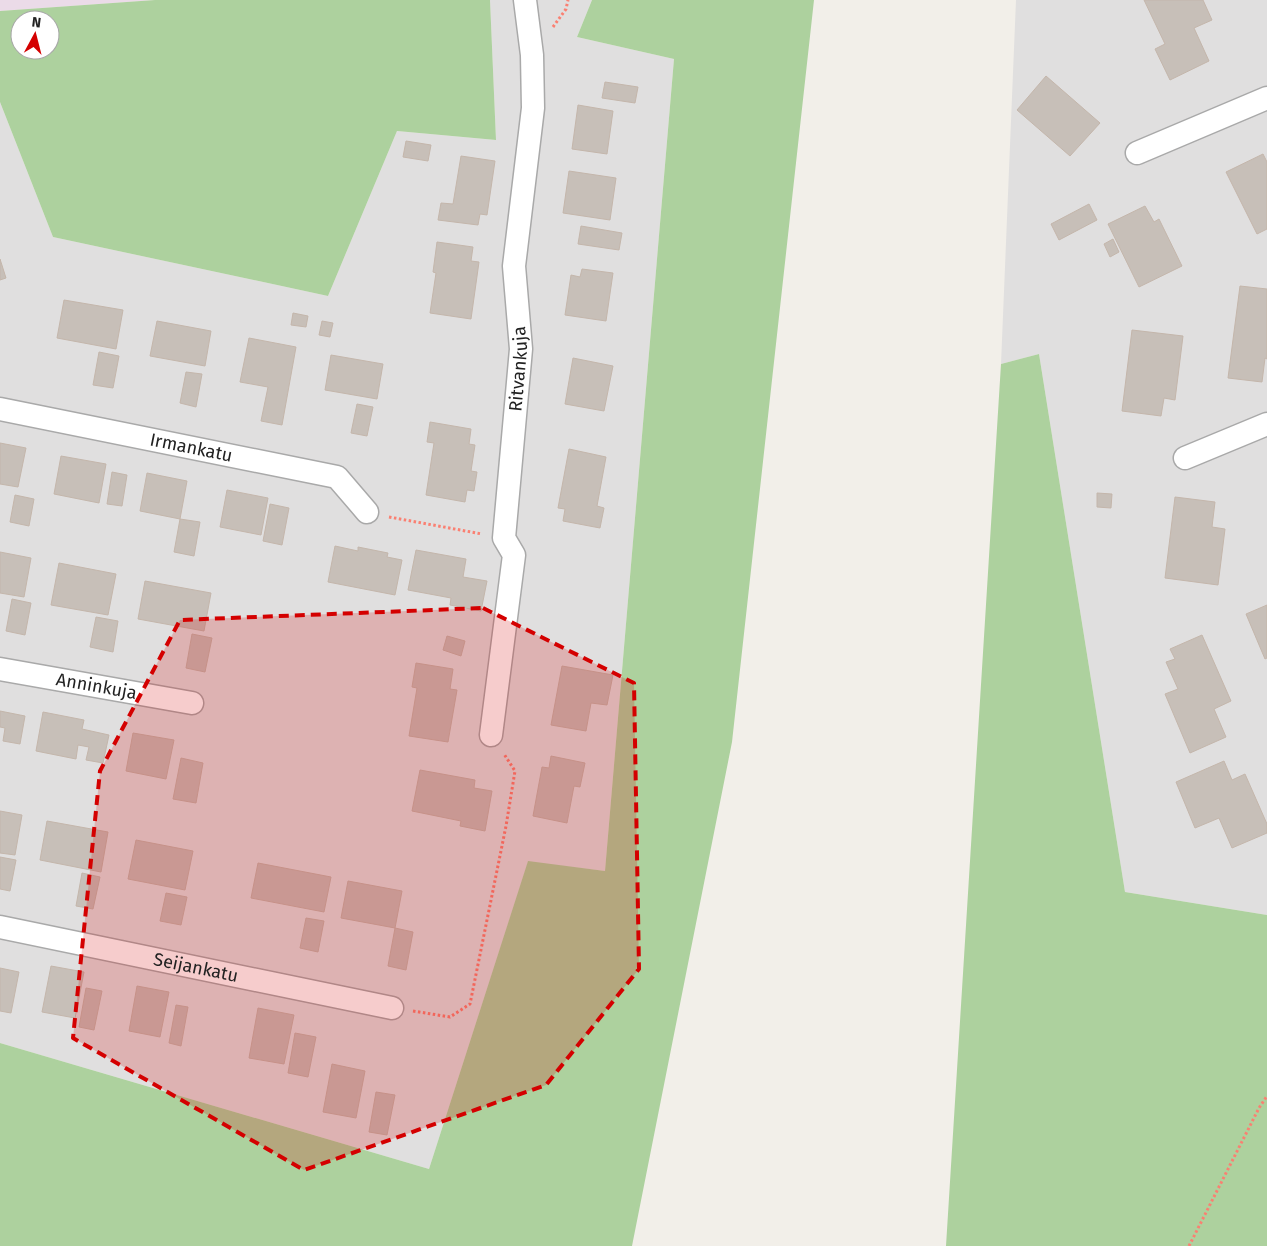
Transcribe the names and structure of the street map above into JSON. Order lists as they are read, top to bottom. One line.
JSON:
{"streets":{"street":["Ritvankuja","Irmankatu","Anninkuja","Seijankatu"]},"north":"top"}
